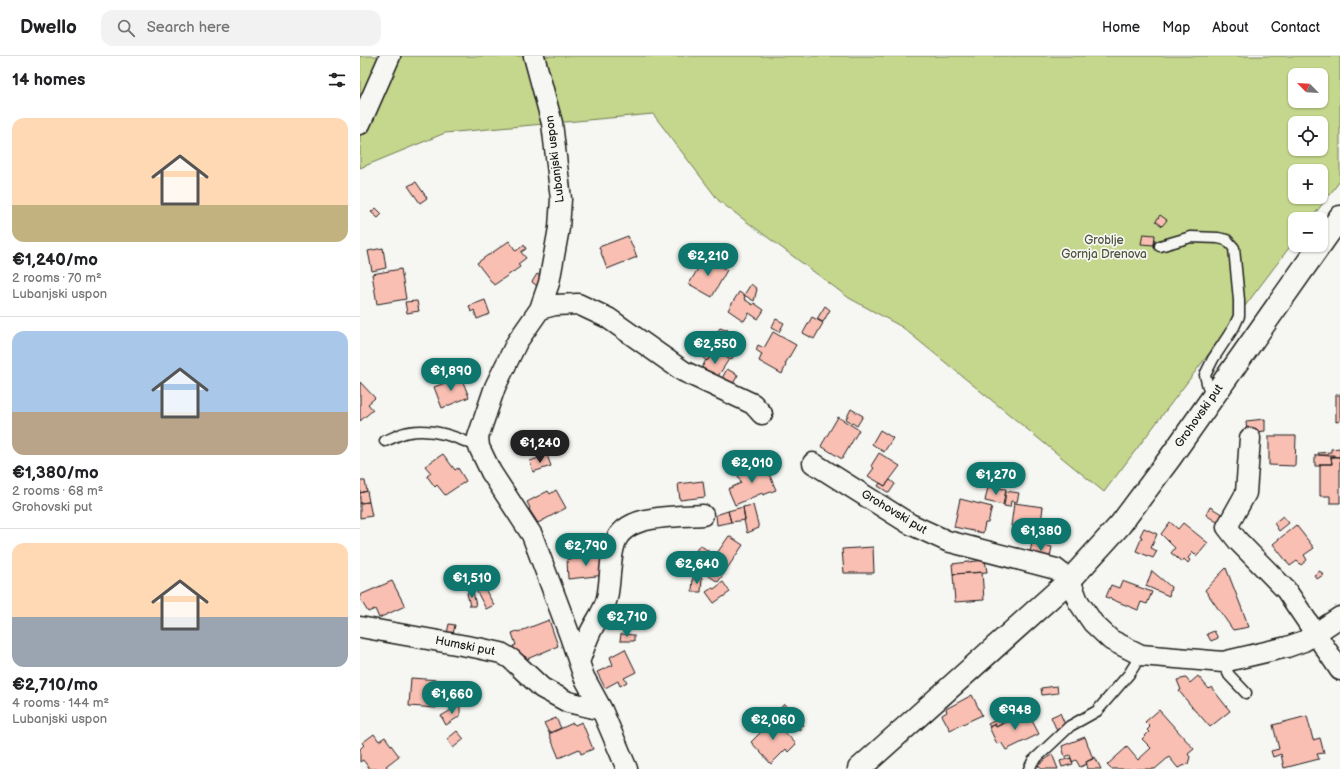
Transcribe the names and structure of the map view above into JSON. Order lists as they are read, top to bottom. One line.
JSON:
{"streets":{"main road":["Grohovski put"],"street":["Lubanjski uspon","Humski put"]},"parks":["Groblje Gornja Drenova"],"north":"top left","page":{"header":"Dwello","search":"Search here","nav":["Home","Map","About","Contact"],"heading":"14 homes","map_buttons":["+","−"],"list":[{"name":"€1,240/mo","note":"2 rooms · 70 m² · Lubanjski uspon"},{"name":"€1,380/mo","note":"2 rooms · 68 m² · Grohovski put"},{"name":"€2,710/mo","note":"4 rooms · 144 m² · Lubanjski uspon"}],"price":["€2,210","€2,550","€1,890","€1,240","€2,010","€1,270","€1,380","€2,790","€2,640","€1,510","€2,710","€1,660","€948","€2,060"]}}
